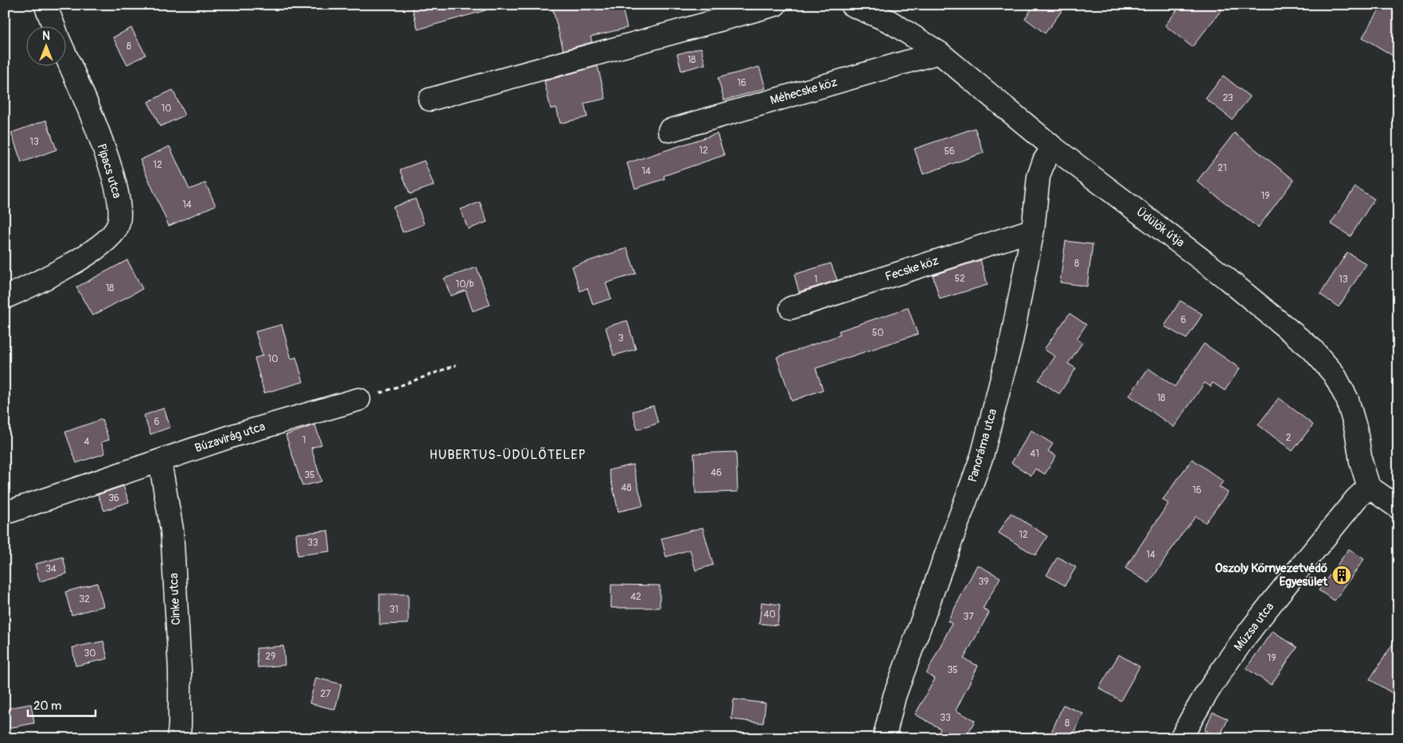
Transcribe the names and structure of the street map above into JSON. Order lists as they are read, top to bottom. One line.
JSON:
{"streets":{"street":["Méhecske köz","Pipacs utca","Üdülők útja","Fecske köz","Búzavirág utca","Panoráma utca","Cinke utca","Múzsa utca"]},"crossings":[["Méhecske köz","Üdülők útja"],["Üdülők útja","Panoráma utca"],["Üdülők útja","Múzsa utca"],["Fecske köz","Panoráma utca"],["Búzavirág utca","Cinke utca"]],"districts":["HUBERTUS-ÜDÜLŐTELEP"],"places":{"building":["Oszoly Környezetvédő Egyesület"]},"house_numbers":["8","18","16","23","10","13","12","56","12","21","14","19","14","8","52","1","13","10/b","18","6","50","3","10","18","6","2","1","4","41","46","35","48","16","36","12","33","14","34","39","42","32","31","40","37","30","29","19","35","27","33","8"],"scale_bar":"20 m","north":"top"}
